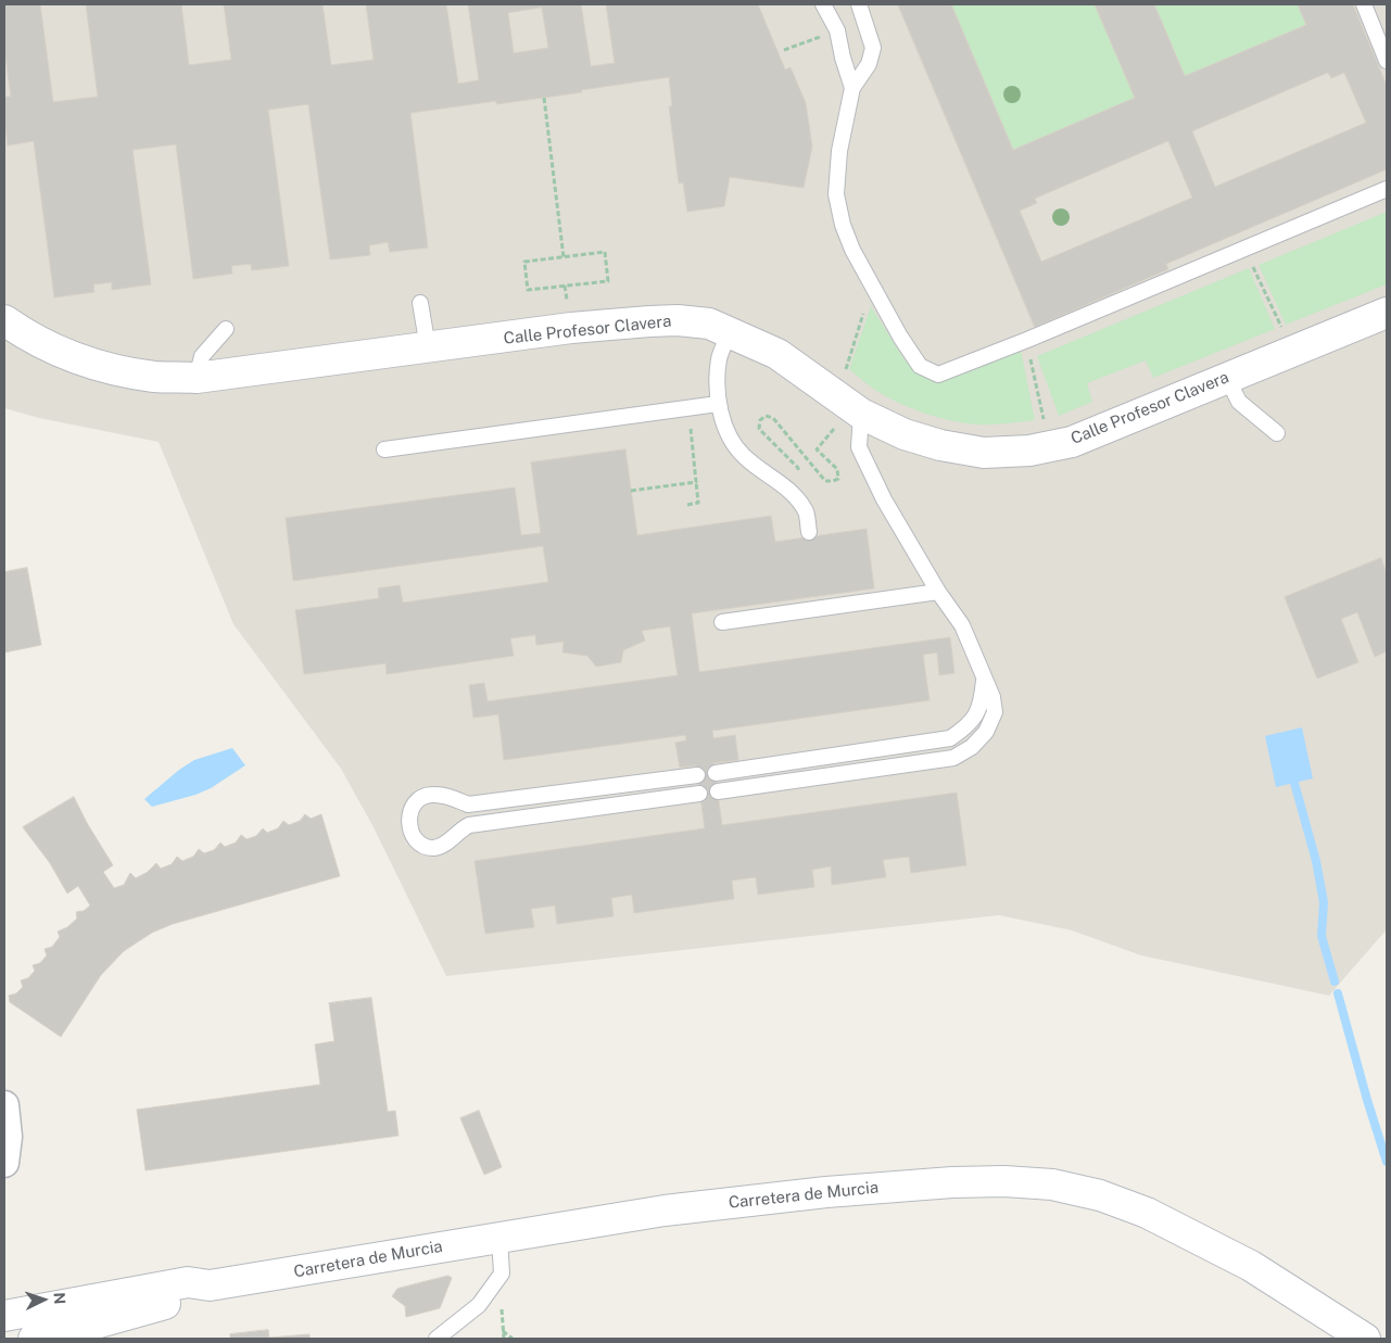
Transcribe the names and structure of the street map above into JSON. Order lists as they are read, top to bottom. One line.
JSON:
{"streets":{"main road":["Calle Profesor Clavera","Carretera de Murcia"]},"north":"right"}
